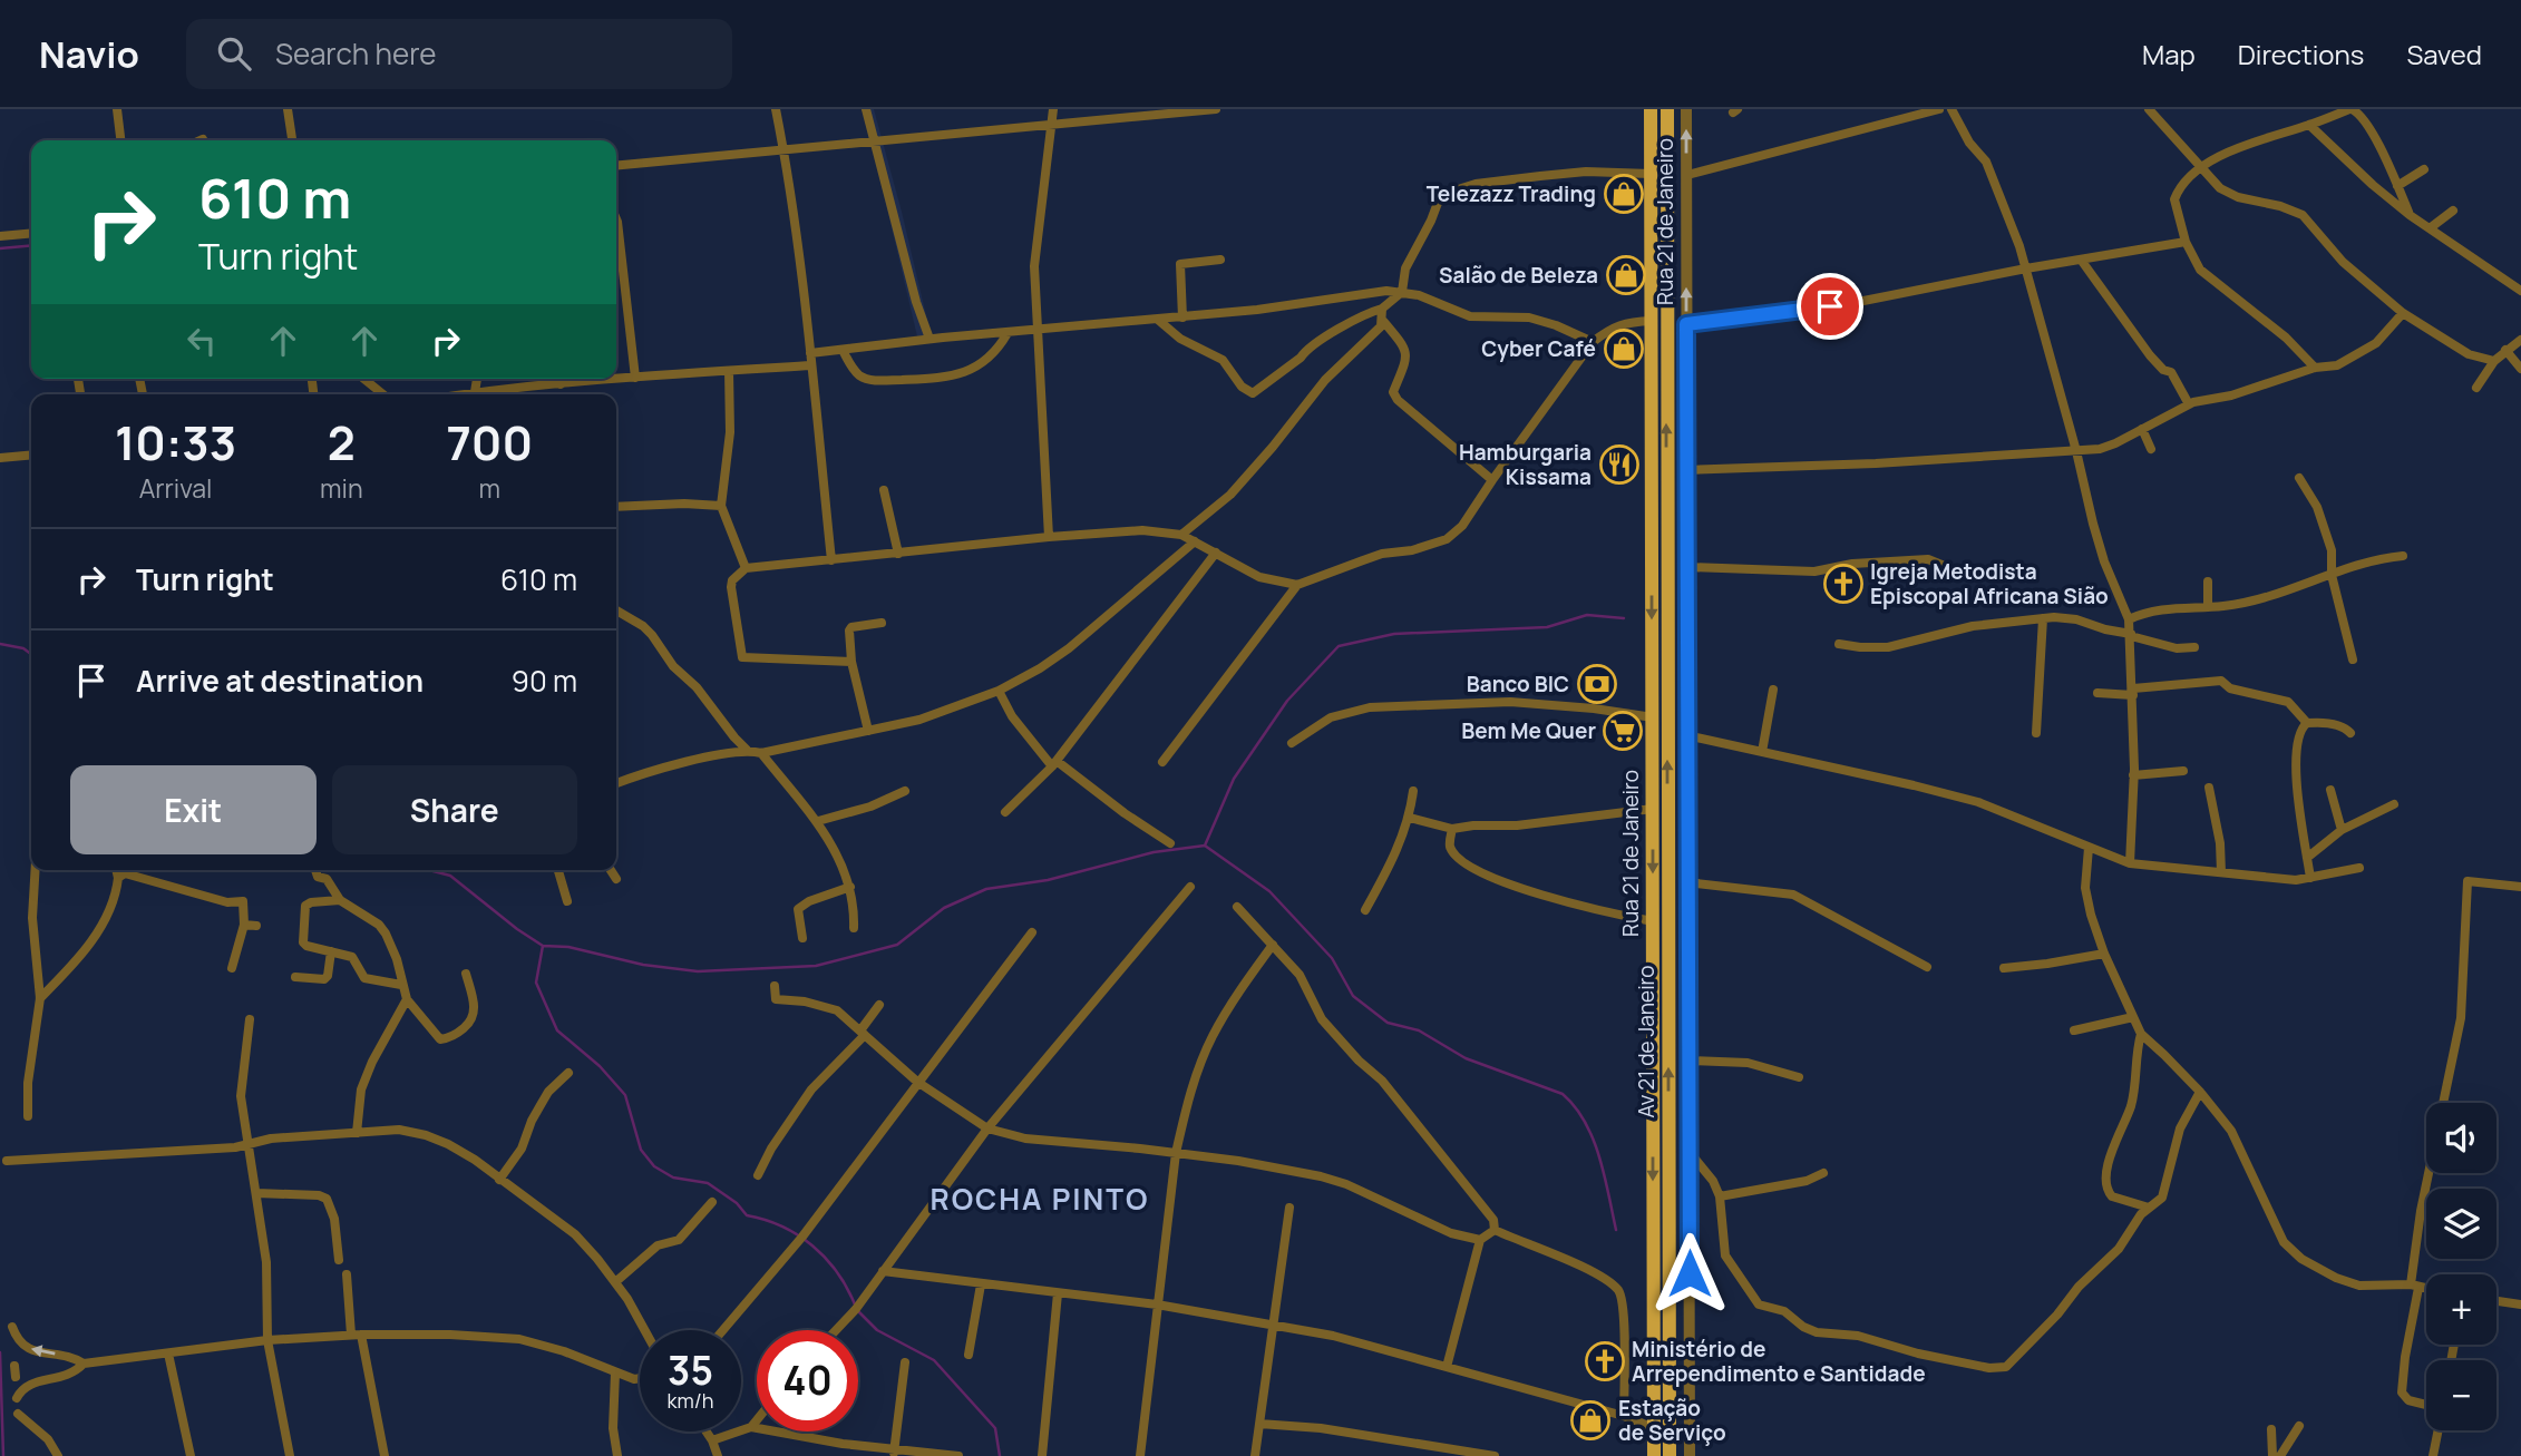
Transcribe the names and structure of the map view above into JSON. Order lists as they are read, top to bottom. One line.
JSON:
{"streets":{"main road":["Rua 21 de Janeiro","Av 21 de Janeiro"]},"crossings":[["Rua 21 de Janeiro","Av 21 de Janeiro"]],"one_way":["Av 21 de Janeiro"],"districts":["ROCHA PINTO"],"places":{"shop":["Telezazz Trading","Salão de Beleza","Cyber Café","Estação de Serviço"],"restaurant":["Hamburgaria Kissama"],"church":["Igreja Metodista Episcopal Africana Sião","Ministério de Arrependimento e Santidade"],"bank":["Banco BIC"],"supermarket":["Bem Me Quer"]},"page":{"header":"Navio","search":"Search here","nav":["Map","Directions","Saved"],"turn":["610 m","Turn right"],"eta":["10:33","Arrival","2","min","700","m"],"list":[{"name":"Turn right","value":"610 m"},{"name":"Arrive at destination","value":"90 m"}],"buttons":["Exit","Share"],"map_buttons":["+","−"],"speed":"35 km/h","limit":"40"}}
